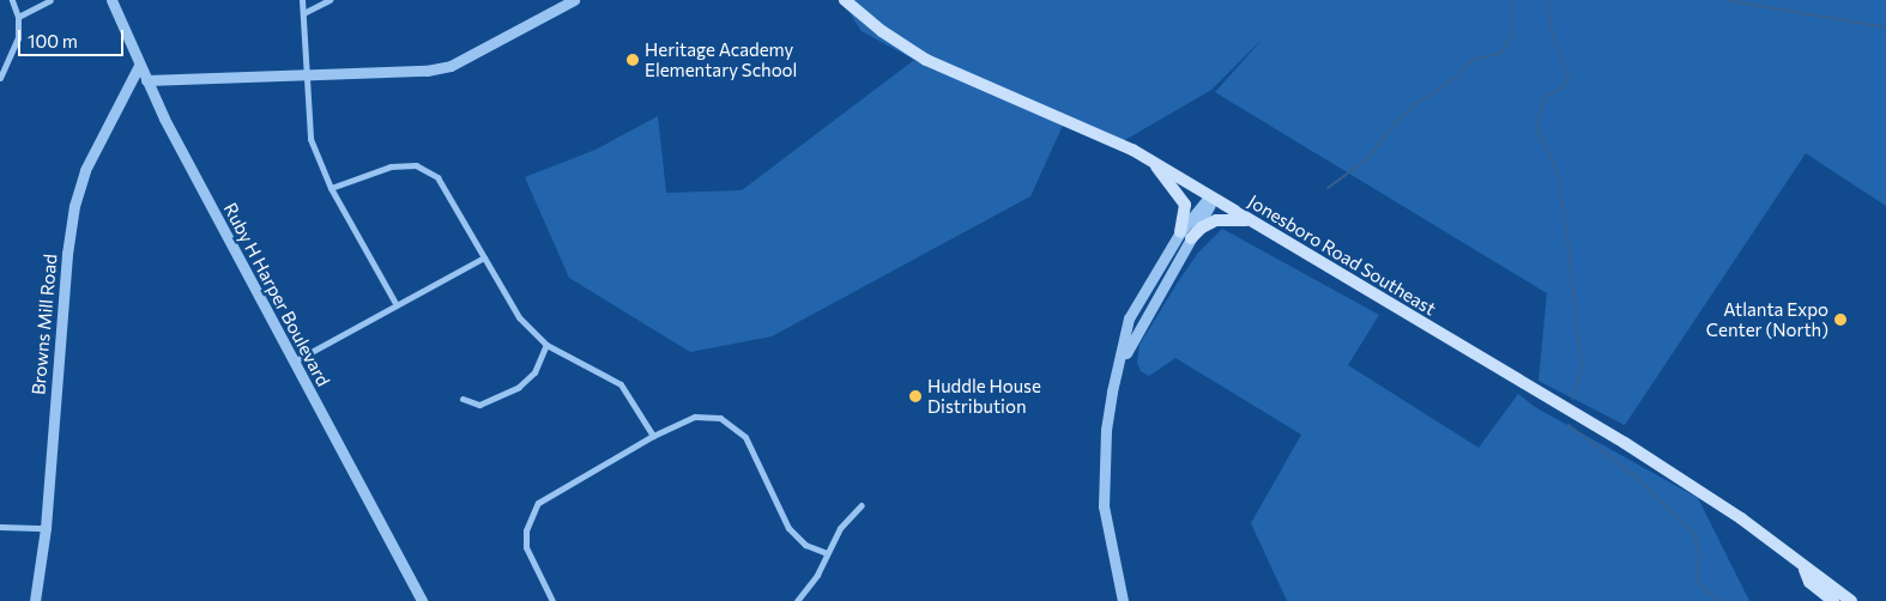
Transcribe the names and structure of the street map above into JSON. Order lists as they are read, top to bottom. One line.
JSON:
{"streets":{"main road":["Jonesboro Road Southeast"],"street":["Ruby H Harper Boulevard","Browns Mill Road"]},"crossings":[["Ruby H Harper Boulevard","Browns Mill Road"]],"places":["Heritage Academy Elementary School","Atlanta Expo Center (North)","Huddle House Distribution"],"scale_bar":"100 m"}
